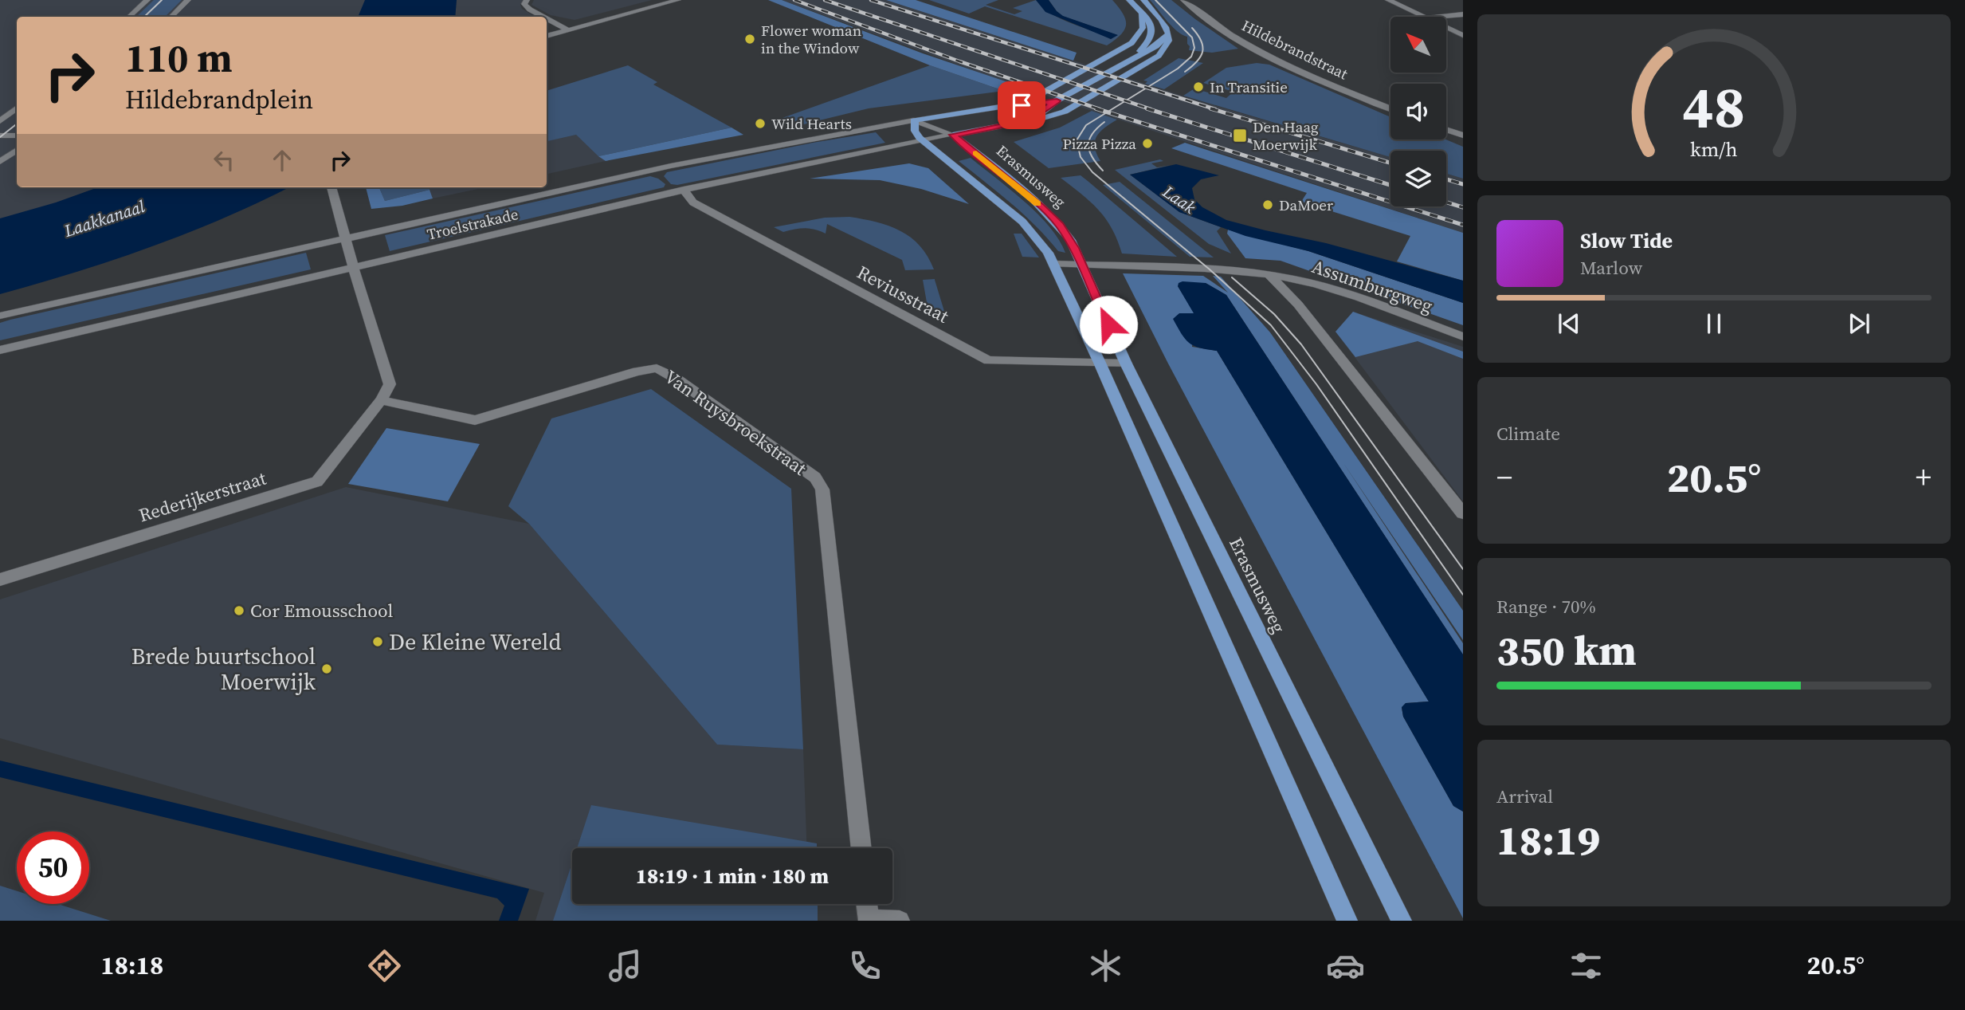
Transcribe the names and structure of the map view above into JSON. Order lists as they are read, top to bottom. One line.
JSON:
{"streets":{"main road":["Erasmusweg"],"street":["Hildebrandstraat","Troelstrakade","Assumburgweg","Reviusstraat","Van Ruysbroekstraat","Rederijkerstraat"]},"crossings":[["Erasmusweg","Troelstrakade"],["Erasmusweg","Reviusstraat"],["Troelstrakade","Reviusstraat"],["Van Ruysbroekstraat","Rederijkerstraat"]],"water":["Laak","Laakkanaal"],"places":{"other":["Flower woman in the Window","In Transitie","Wild Hearts","Pizza Pizza","DaMoer","Cor Emousschool","De Kleine Wereld","Brede buurtschool Moerwijk"],"transit":["Den Haag Moerwijk"]},"north":"top left","page":{"turn":["110 m","Hildebrandplein"],"song":["Slow Tide","Marlow"],"tile":["Climate",["Range · 70%","350 km"],["Arrival","18:19"]],"heat":["−","20.5°","+"],"limit":"50","trip":"18:19 · 1 min · 180 m","tabs":["18:18","20.5°"],"gauge":["48","km/h"]}}
